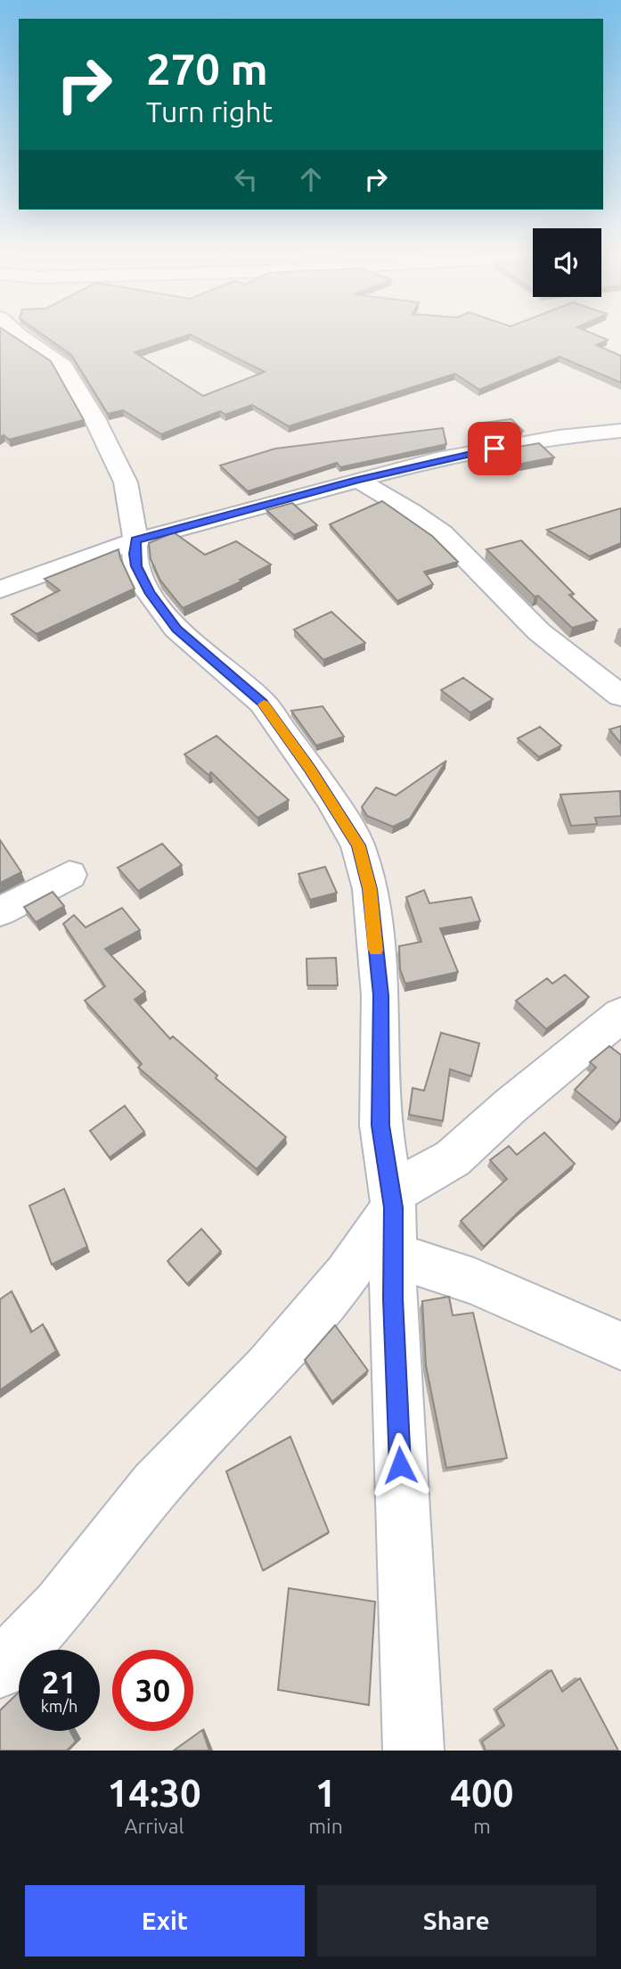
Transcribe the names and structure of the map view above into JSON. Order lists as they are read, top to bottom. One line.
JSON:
{"page":{"turn":["270 m","Turn right"],"speed":"21 km/h","limit":"30","eta":["14:30","Arrival","1","min","400","m"],"buttons":["Exit","Share"]}}
